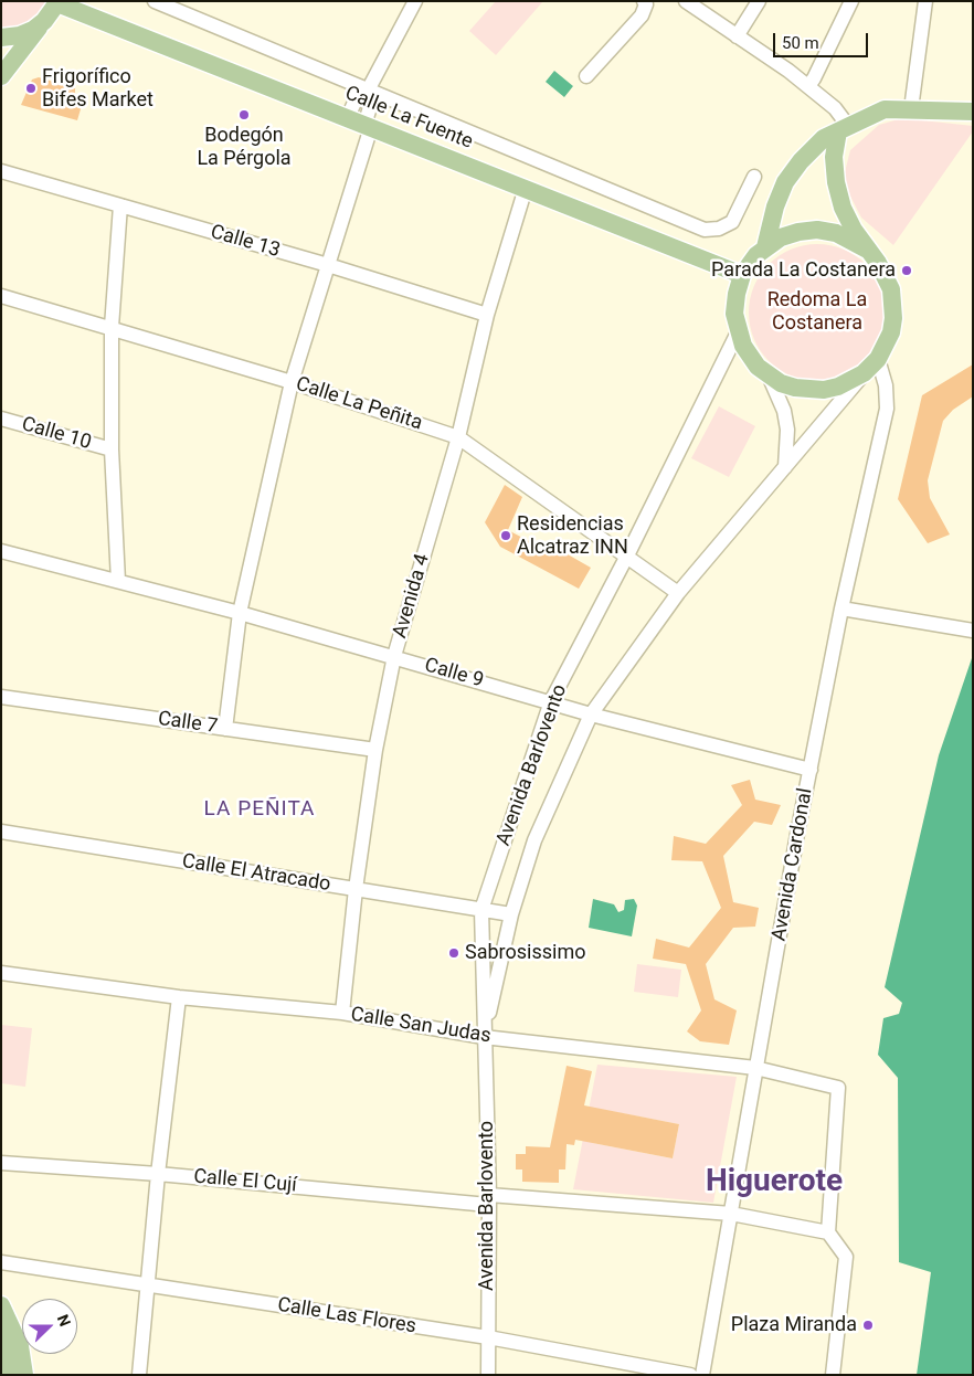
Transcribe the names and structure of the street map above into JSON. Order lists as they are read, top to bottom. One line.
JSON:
{"streets":{"main road":["Calle La Fuente"],"street":["Calle 13","Calle La Peñita","Calle 10","Avenida 4","Calle 9","Calle 7","Avenida Barlovento","Avenida Cardonal","Calle El Atracado","Calle San Judas","Calle El Cují","Calle Las Flores"]},"crossings":[["Calle La Fuente","Avenida 4"],["Calle La Fuente","Avenida Barlovento"],["Calle La Fuente","Avenida Cardonal"],["Calle 13","Avenida 4"],["Calle La Peñita","Avenida 4"],["Calle La Peñita","Avenida Barlovento"],["Avenida 4","Calle 9"],["Avenida 4","Calle 7"],["Avenida 4","Calle El Atracado"],["Avenida 4","Calle San Judas"],["Calle 9","Avenida Barlovento"],["Calle 9","Avenida Cardonal"],["Avenida Barlovento","Avenida Cardonal"],["Avenida Barlovento","Calle El Atracado"],["Avenida Barlovento","Calle San Judas"],["Avenida Barlovento","Calle El Cují"],["Avenida Barlovento","Calle Las Flores"],["Avenida Cardonal","Calle San Judas"],["Avenida Cardonal","Calle El Cují"],["Calle San Judas","Calle El Cují"]],"districts":["LA PEÑITA","Higuerote"],"parks":["Redoma La Costanera"],"places":["Frigorífico Bifes Market","Bodegón La Pérgola","Parada La Costanera","Residencias Alcatraz INN","Sabrosissimo","Plaza Miranda"],"scale_bar":"50 m","north":"right"}
